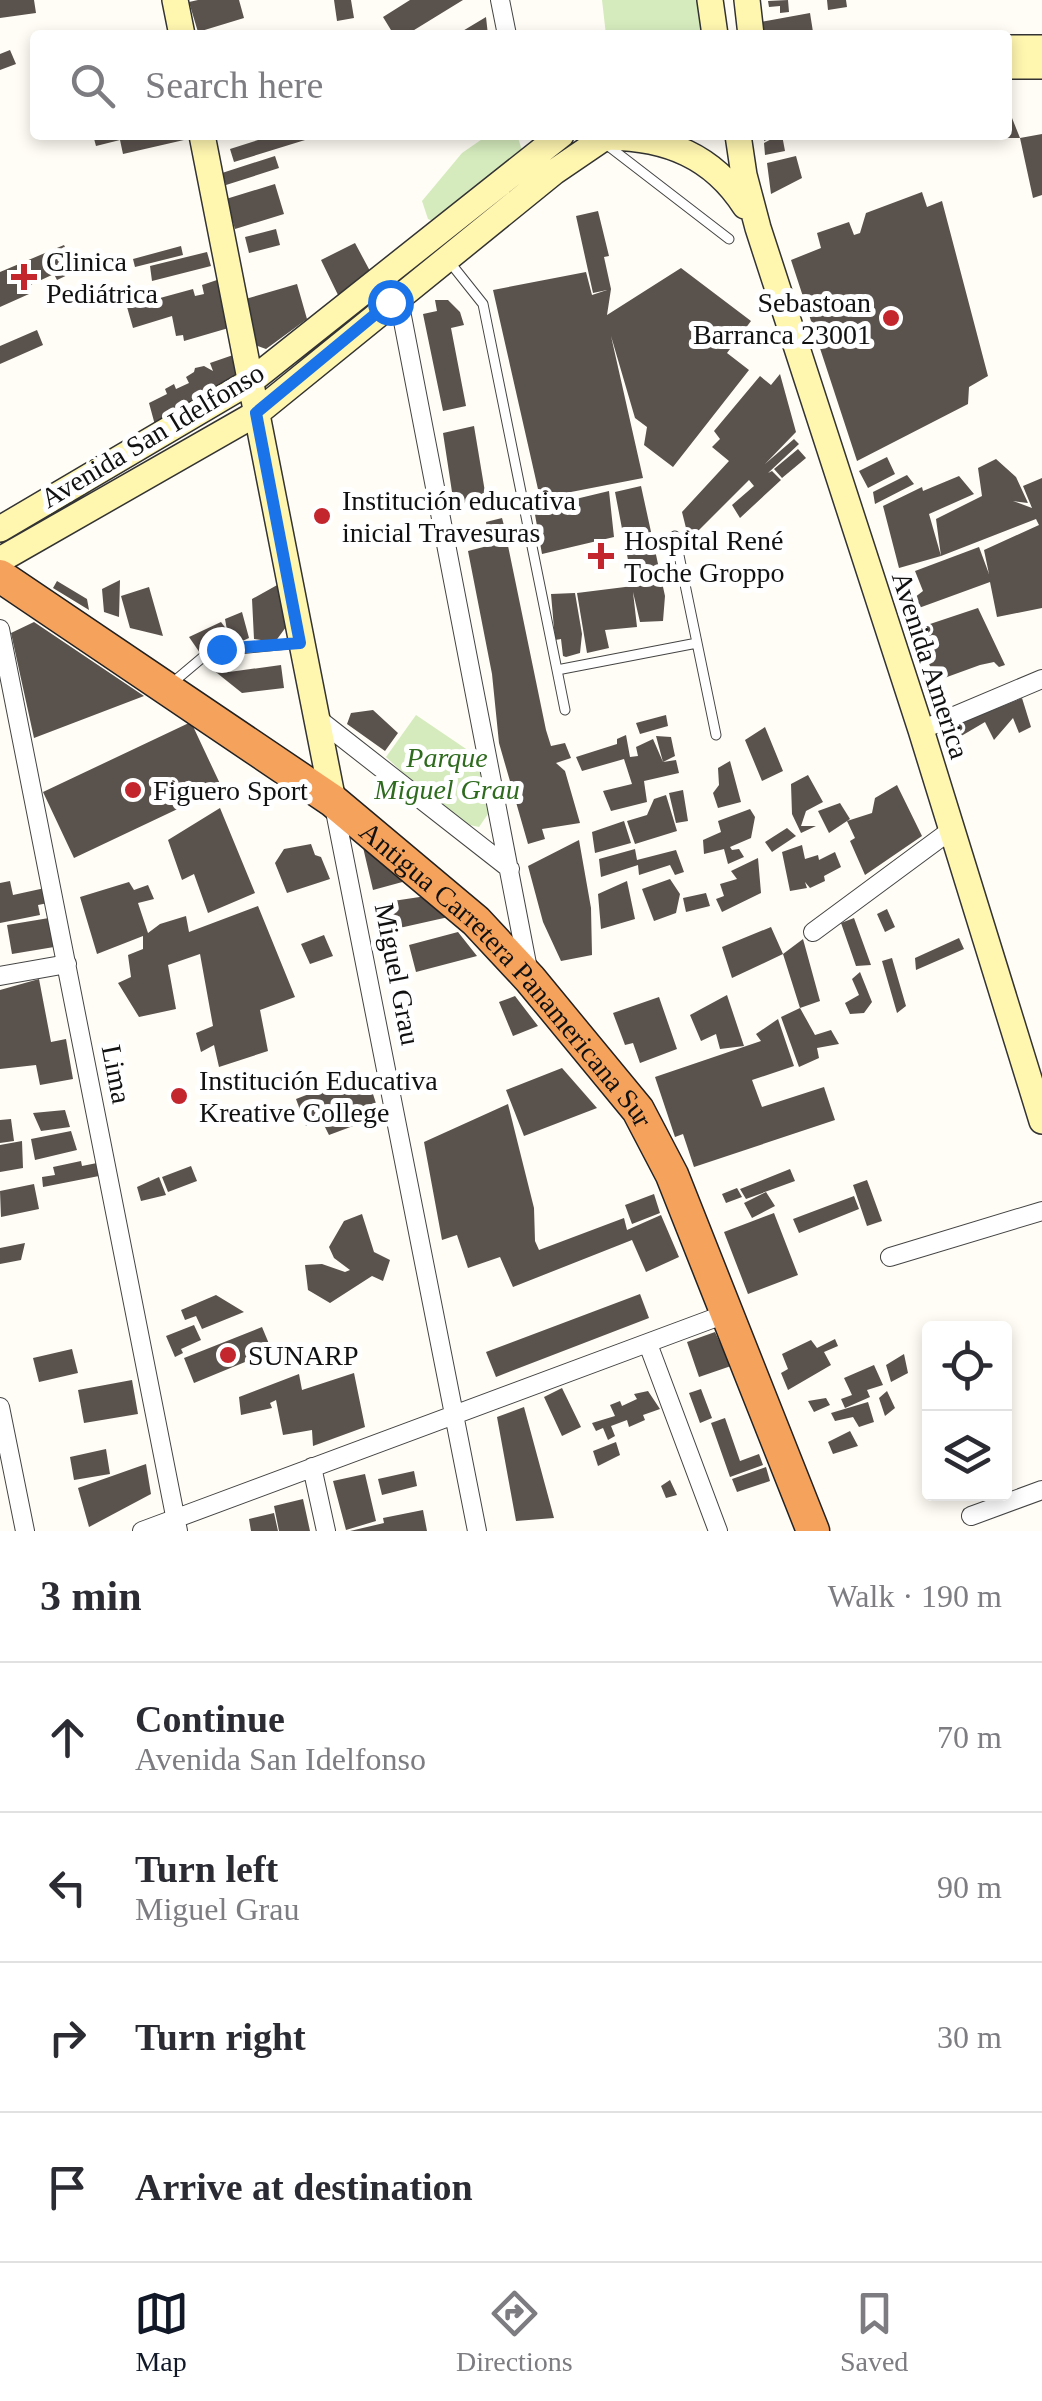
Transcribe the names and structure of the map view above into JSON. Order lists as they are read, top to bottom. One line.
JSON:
{"streets":{"highway":["Antigua Carretera Panamericana Sur"],"street":["Avenida San Idelfonso","Avenida America","Miguel Grau","Lima"]},"crossings":[["Avenida San Idelfonso","Miguel Grau"],["Miguel Grau","Antigua Carretera Panamericana Sur"]],"parks":["Parque Miguel Grau"],"places":{"health":["Clinica Pediátrica","Hospital René Toche Groppo"],"other":["Sebastoan Barranca 23001","Institución educativa inicial Travesuras","Figuero Sport","Institución Educativa Kreative College","SUNARP"]},"page":{"search":"Search here","heading":["3 min","Walk · 190 m"],"list":[["Continue","Avenida San Idelfonso","70 m"],["Turn left","Miguel Grau","90 m"],["Turn right","30 m"],"Arrive at destination"],"nav":["Map","Directions","Saved"]}}
